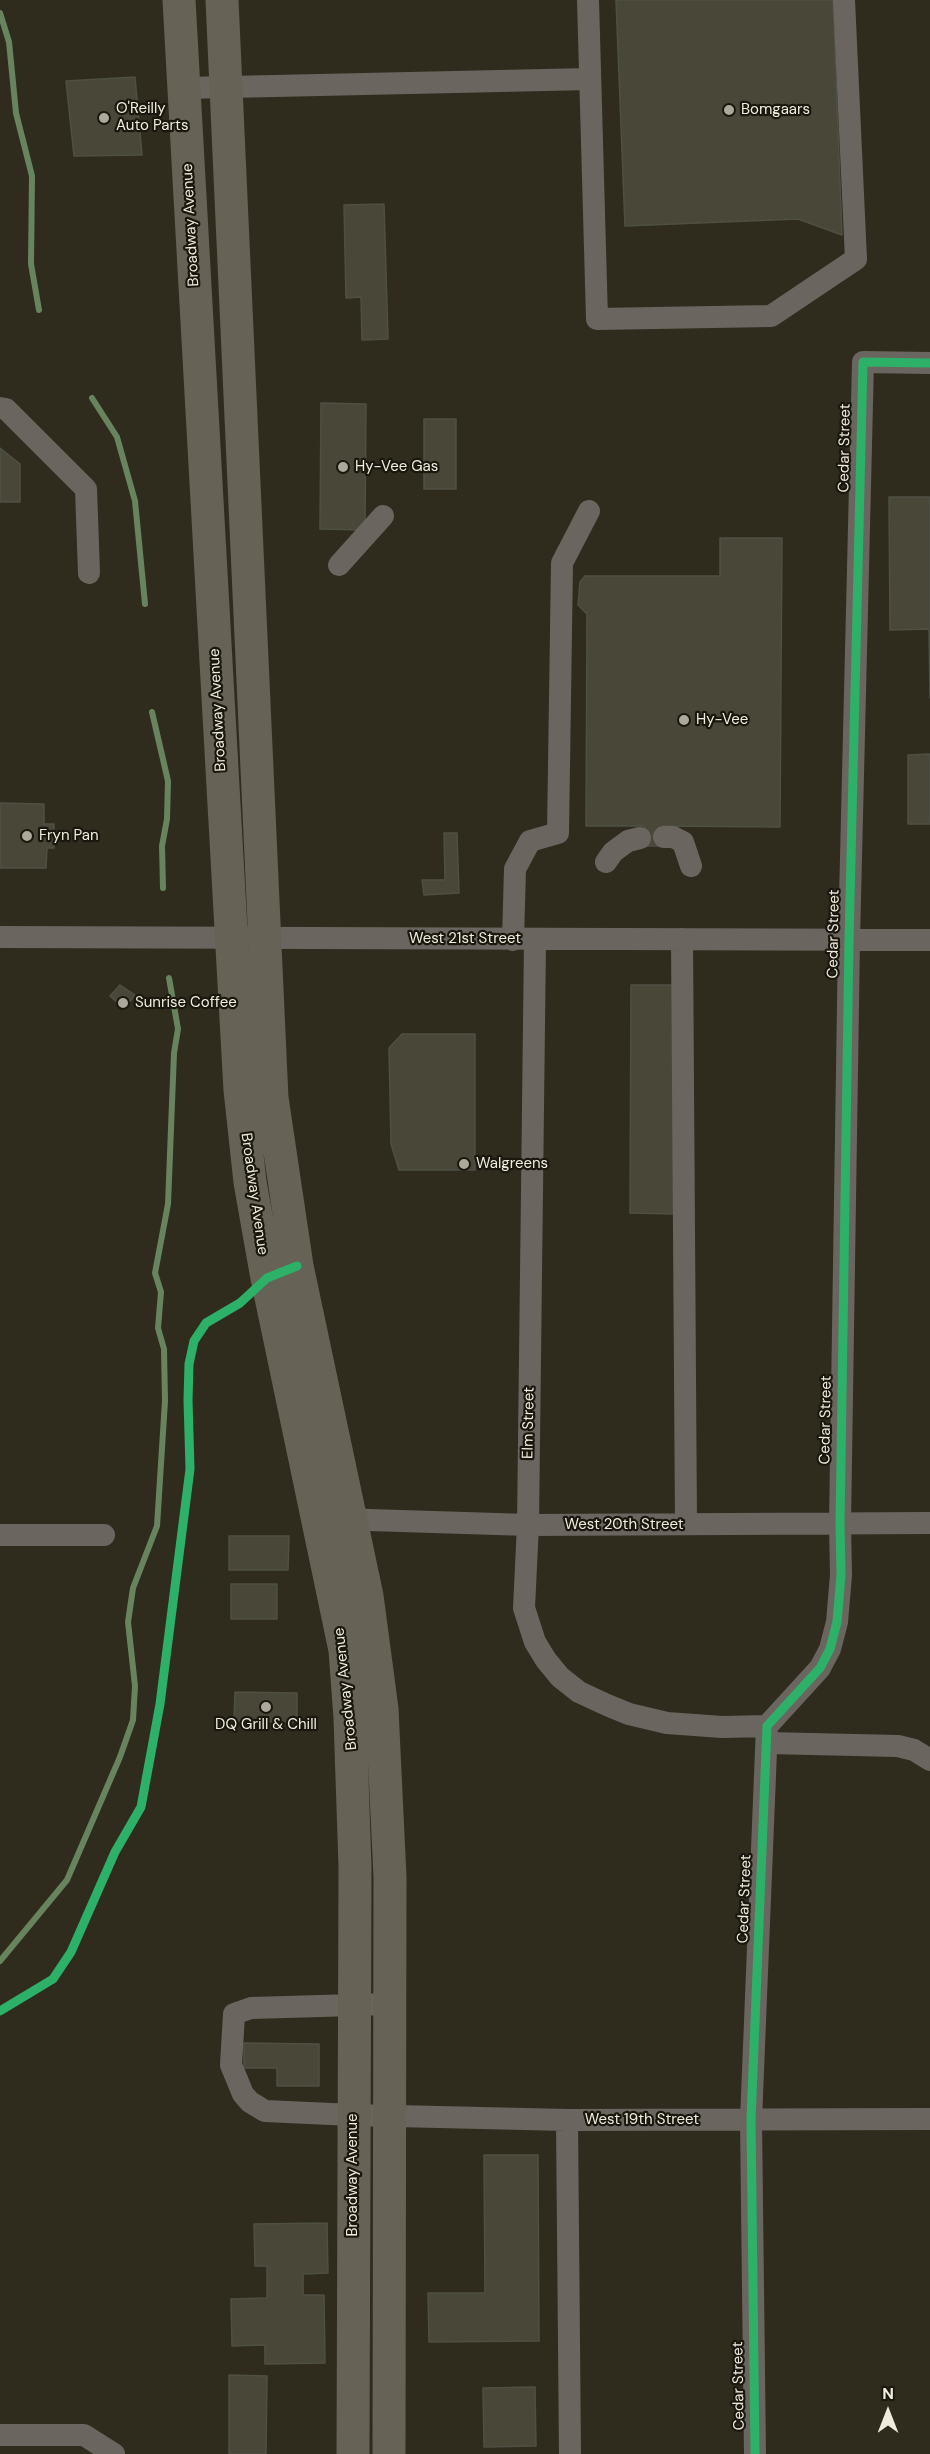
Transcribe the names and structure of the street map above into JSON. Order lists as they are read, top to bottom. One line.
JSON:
{"streets":{"highway":["Broadway Avenue"],"street":["Cedar Street","West 21st Street","Elm Street","West 20th Street","West 19th Street"]},"crossings":[["Broadway Avenue","West 21st Street"],["Broadway Avenue","West 20th Street"],["Broadway Avenue","West 19th Street"],["Cedar Street","West 21st Street"],["Cedar Street","Elm Street"],["Cedar Street","West 20th Street"],["Cedar Street","West 19th Street"],["West 21st Street","Elm Street"],["Elm Street","West 20th Street"]],"places":["Bomgaars","O'Reilly Auto Parts","Hy-Vee Gas","Hy-Vee","Fryn Pan","Sunrise Coffee","Walgreens","DQ Grill & Chill"],"north":"top"}
